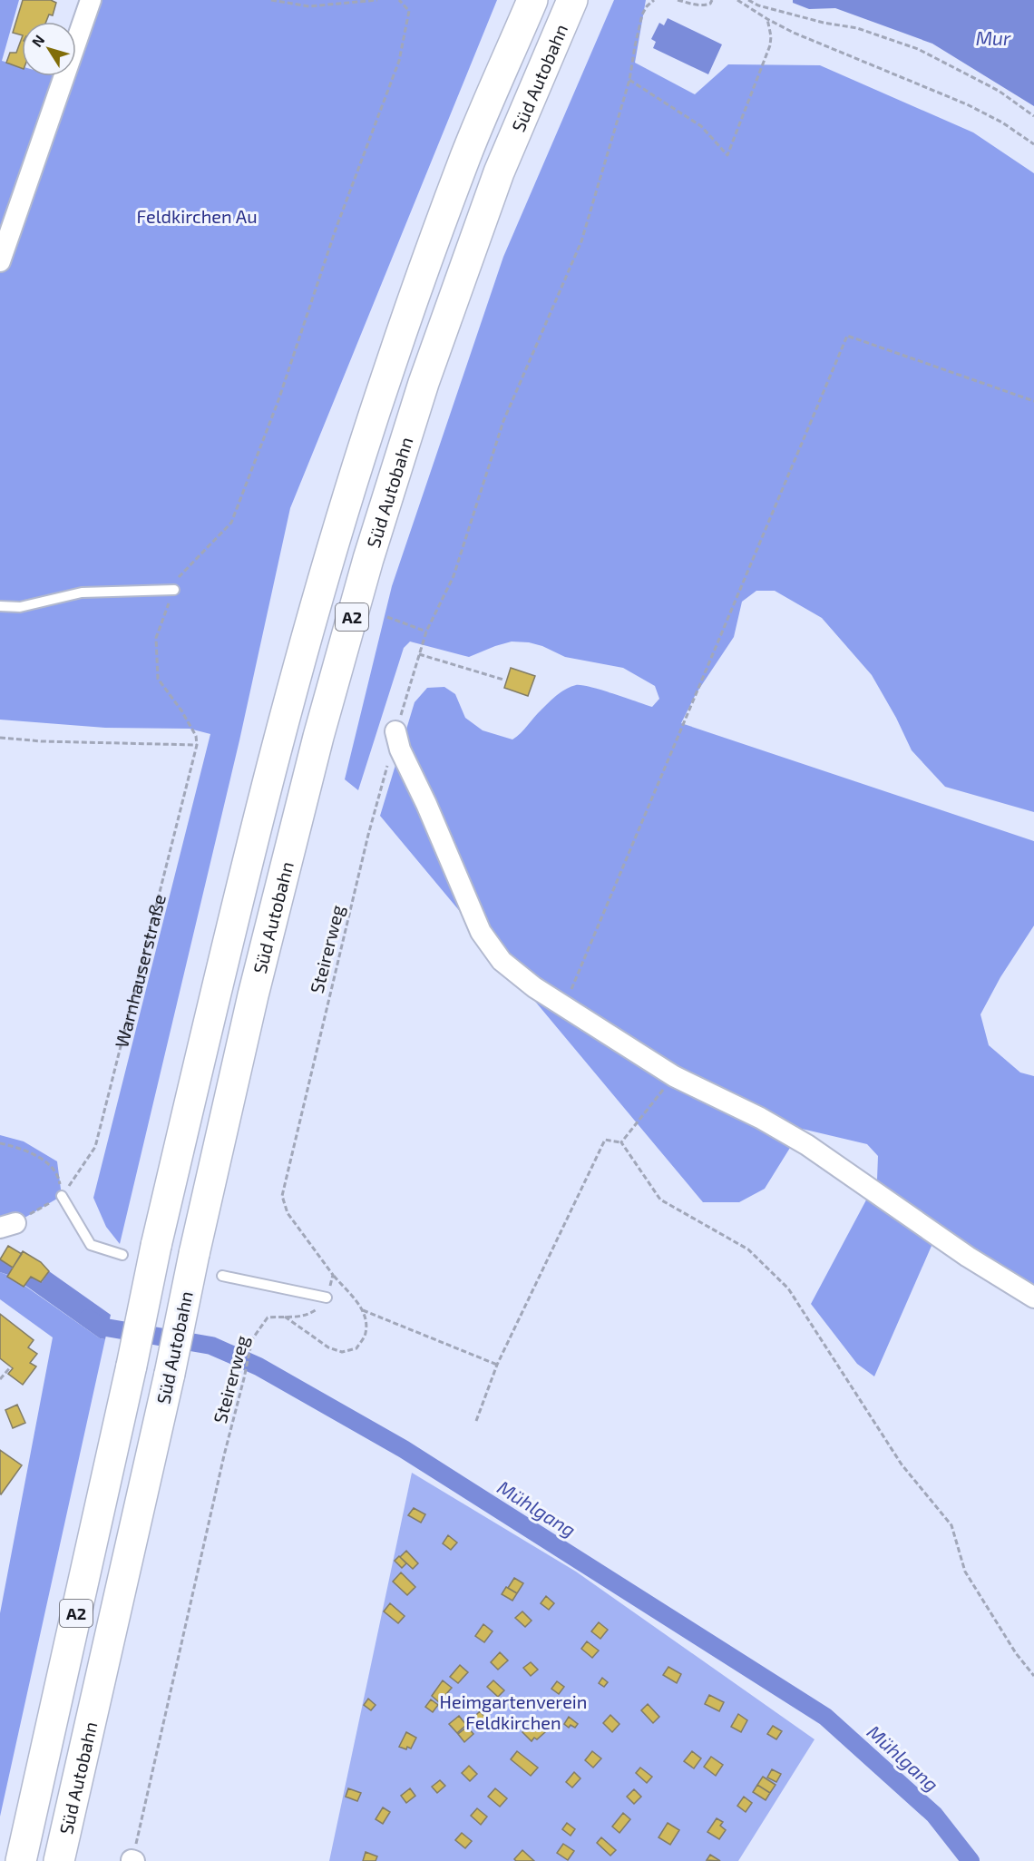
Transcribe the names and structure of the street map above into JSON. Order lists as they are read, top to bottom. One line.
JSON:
{"streets":{"highway":["Süd Autobahn","A2"],"path":["Steirerweg","Warnhauserstraße"]},"water":["Mur","Mühlgang"],"parks":["Feldkirchen Au","Heimgartenverein Feldkirchen"],"north":"top left"}
